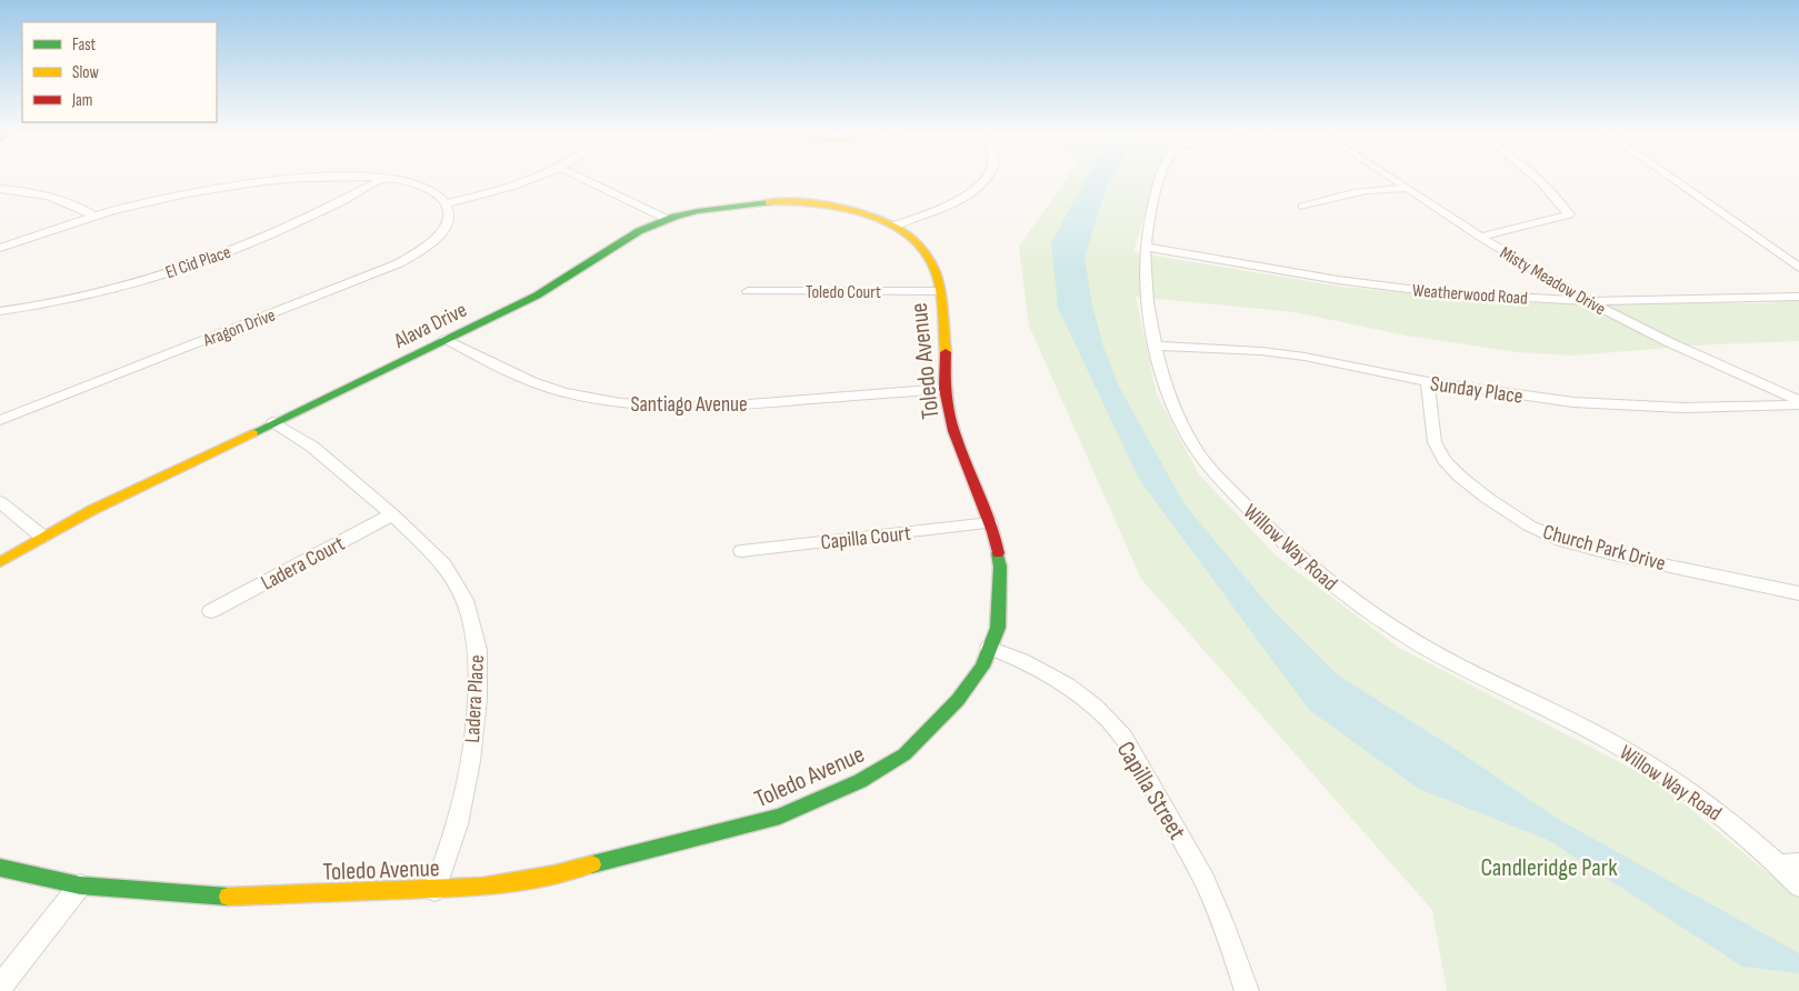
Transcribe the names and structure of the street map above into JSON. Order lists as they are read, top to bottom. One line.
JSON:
{"streets":{"street":["El Cid Place","Misty Meadow Drive","Toledo Court","Weatherwood Road","Alava Drive","Aragon Drive","Toledo Avenue","Sunday Place","Santiago Avenue","Capilla Court","Willow Way Road","Church Park Drive","Ladera Court","Ladera Place","Capilla Street"]},"crossings":[["Misty Meadow Drive","Weatherwood Road"],["Toledo Court","Toledo Avenue"],["Weatherwood Road","Willow Way Road"],["Alava Drive","Toledo Avenue"],["Alava Drive","Santiago Avenue"],["Alava Drive","Ladera Place"],["Toledo Avenue","Santiago Avenue"],["Toledo Avenue","Capilla Court"],["Toledo Avenue","Ladera Place"],["Toledo Avenue","Capilla Street"],["Sunday Place","Willow Way Road"],["Sunday Place","Church Park Drive"],["Ladera Court","Ladera Place"]],"parks":["Candleridge Park"],"legend":["Fast","Slow","Jam"]}
